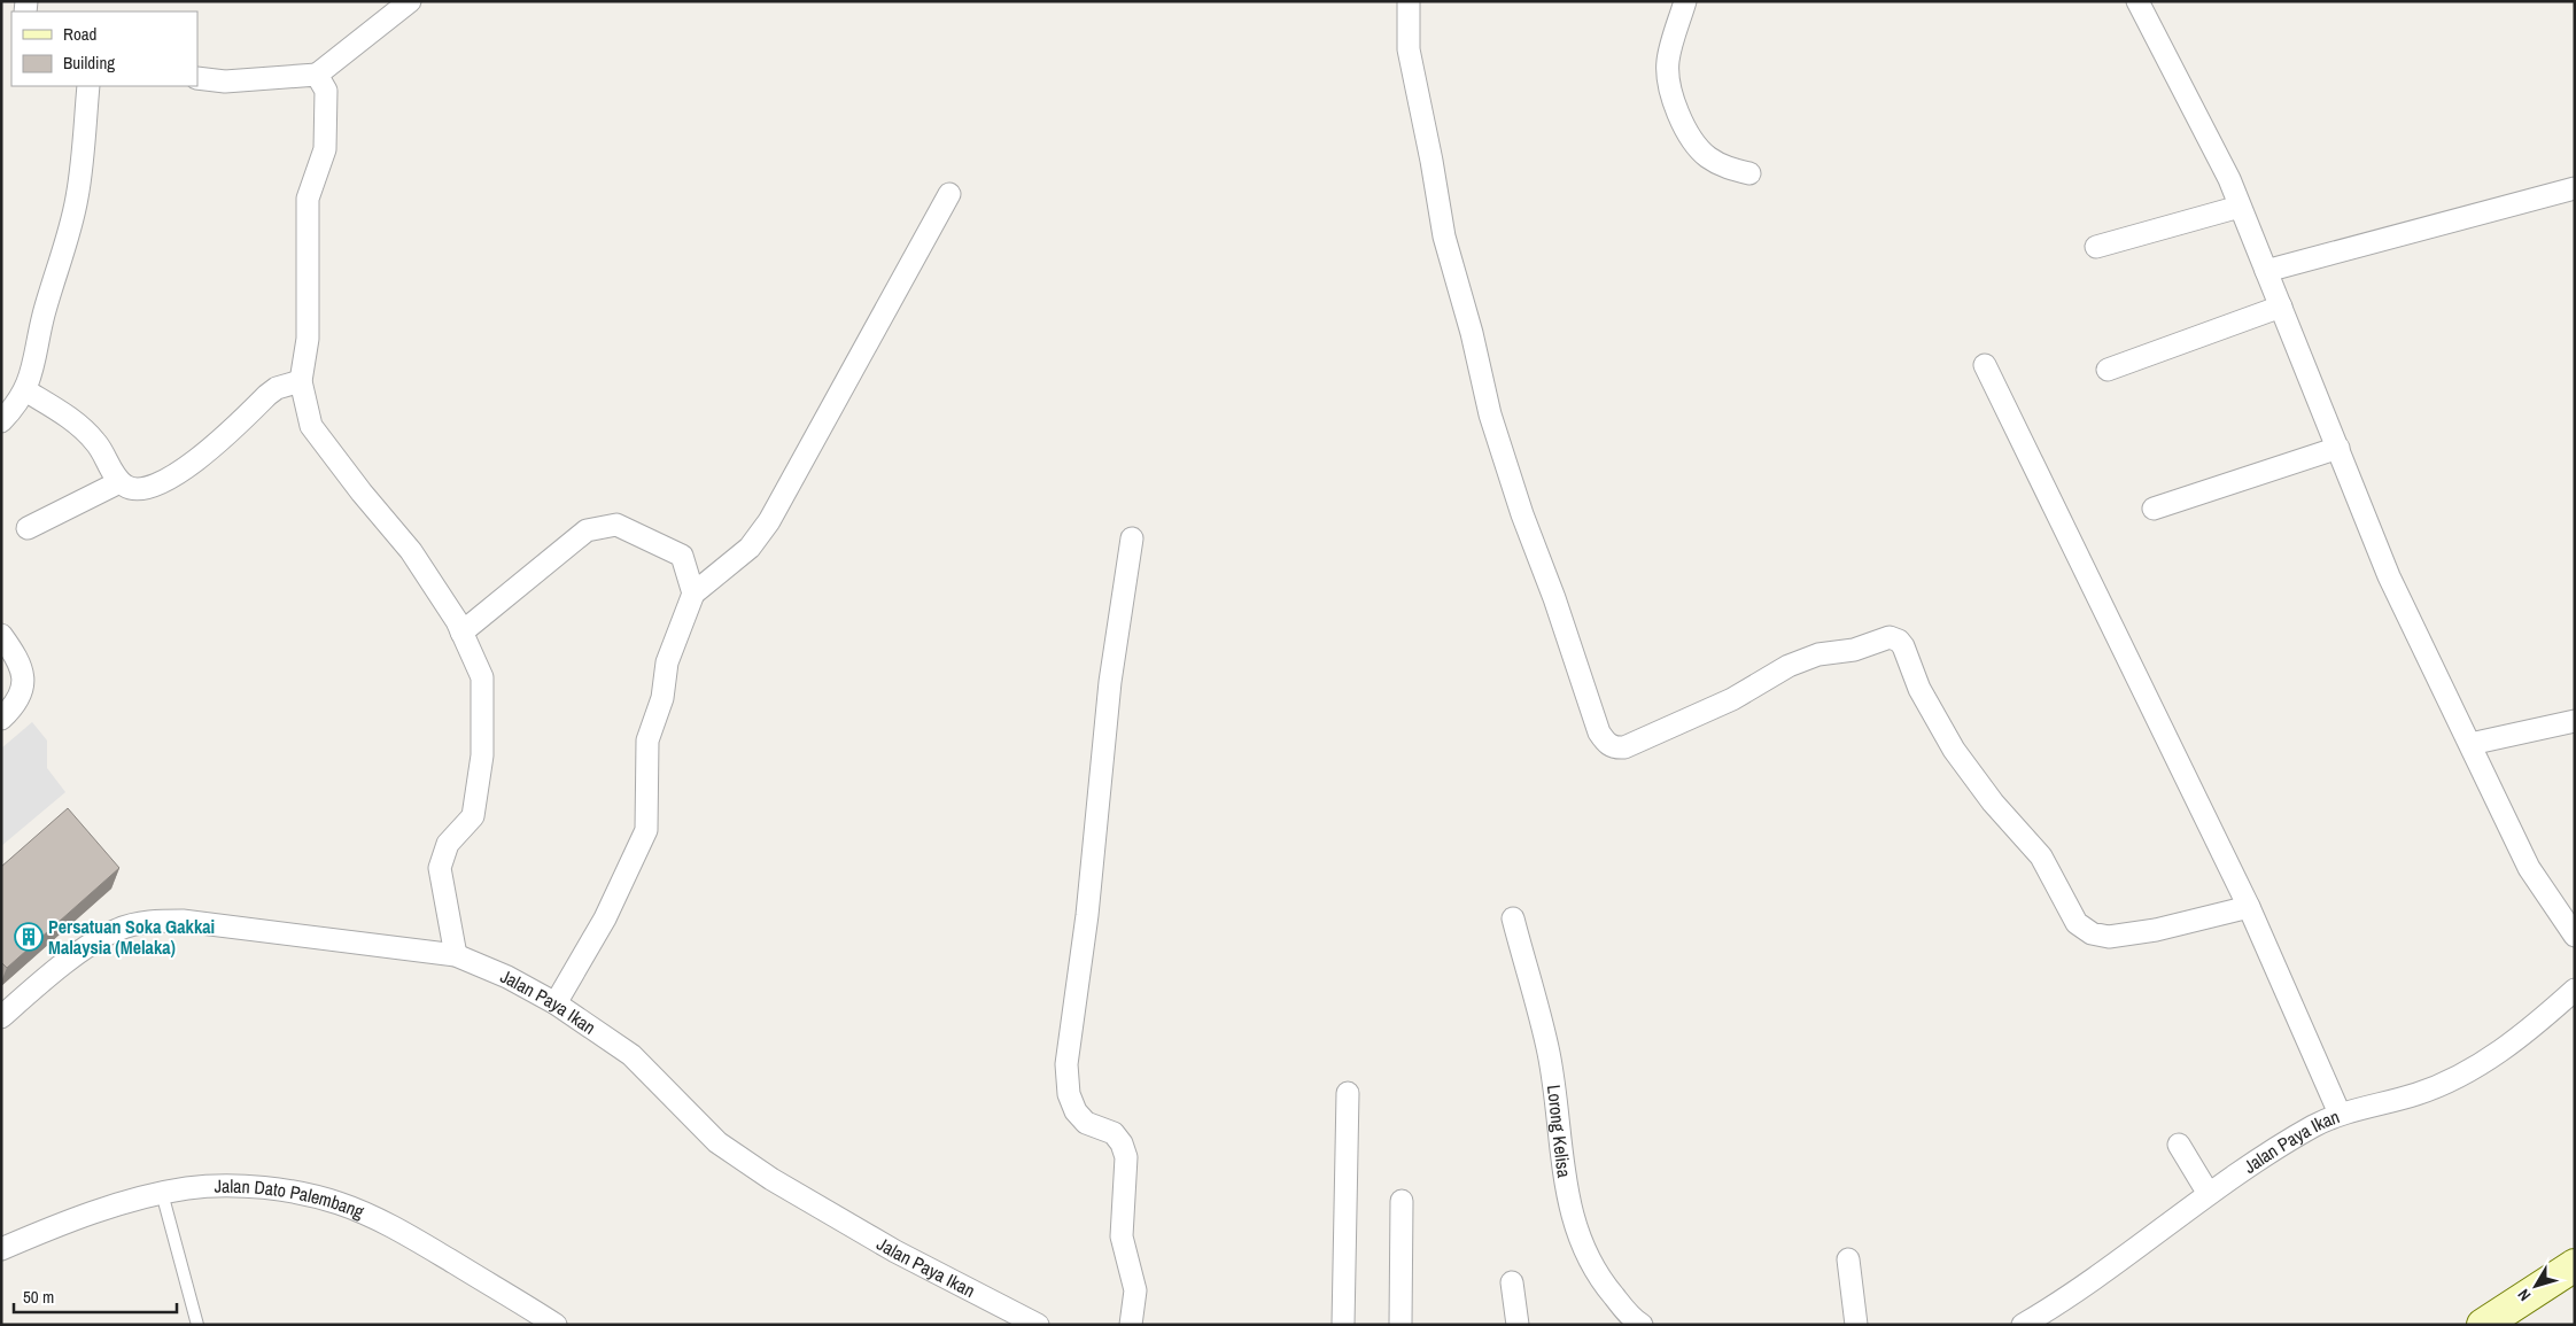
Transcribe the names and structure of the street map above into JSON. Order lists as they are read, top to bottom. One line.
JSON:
{"streets":{"street":["Jalan Paya Ikan","Lorong Kelisa","Jalan Dato Palembang"]},"places":{"building":["Persatuan Soka Gakkai Malaysia (Melaka)"]},"legend":["Road","Building"],"scale_bar":"50 m","north":"bottom left"}
